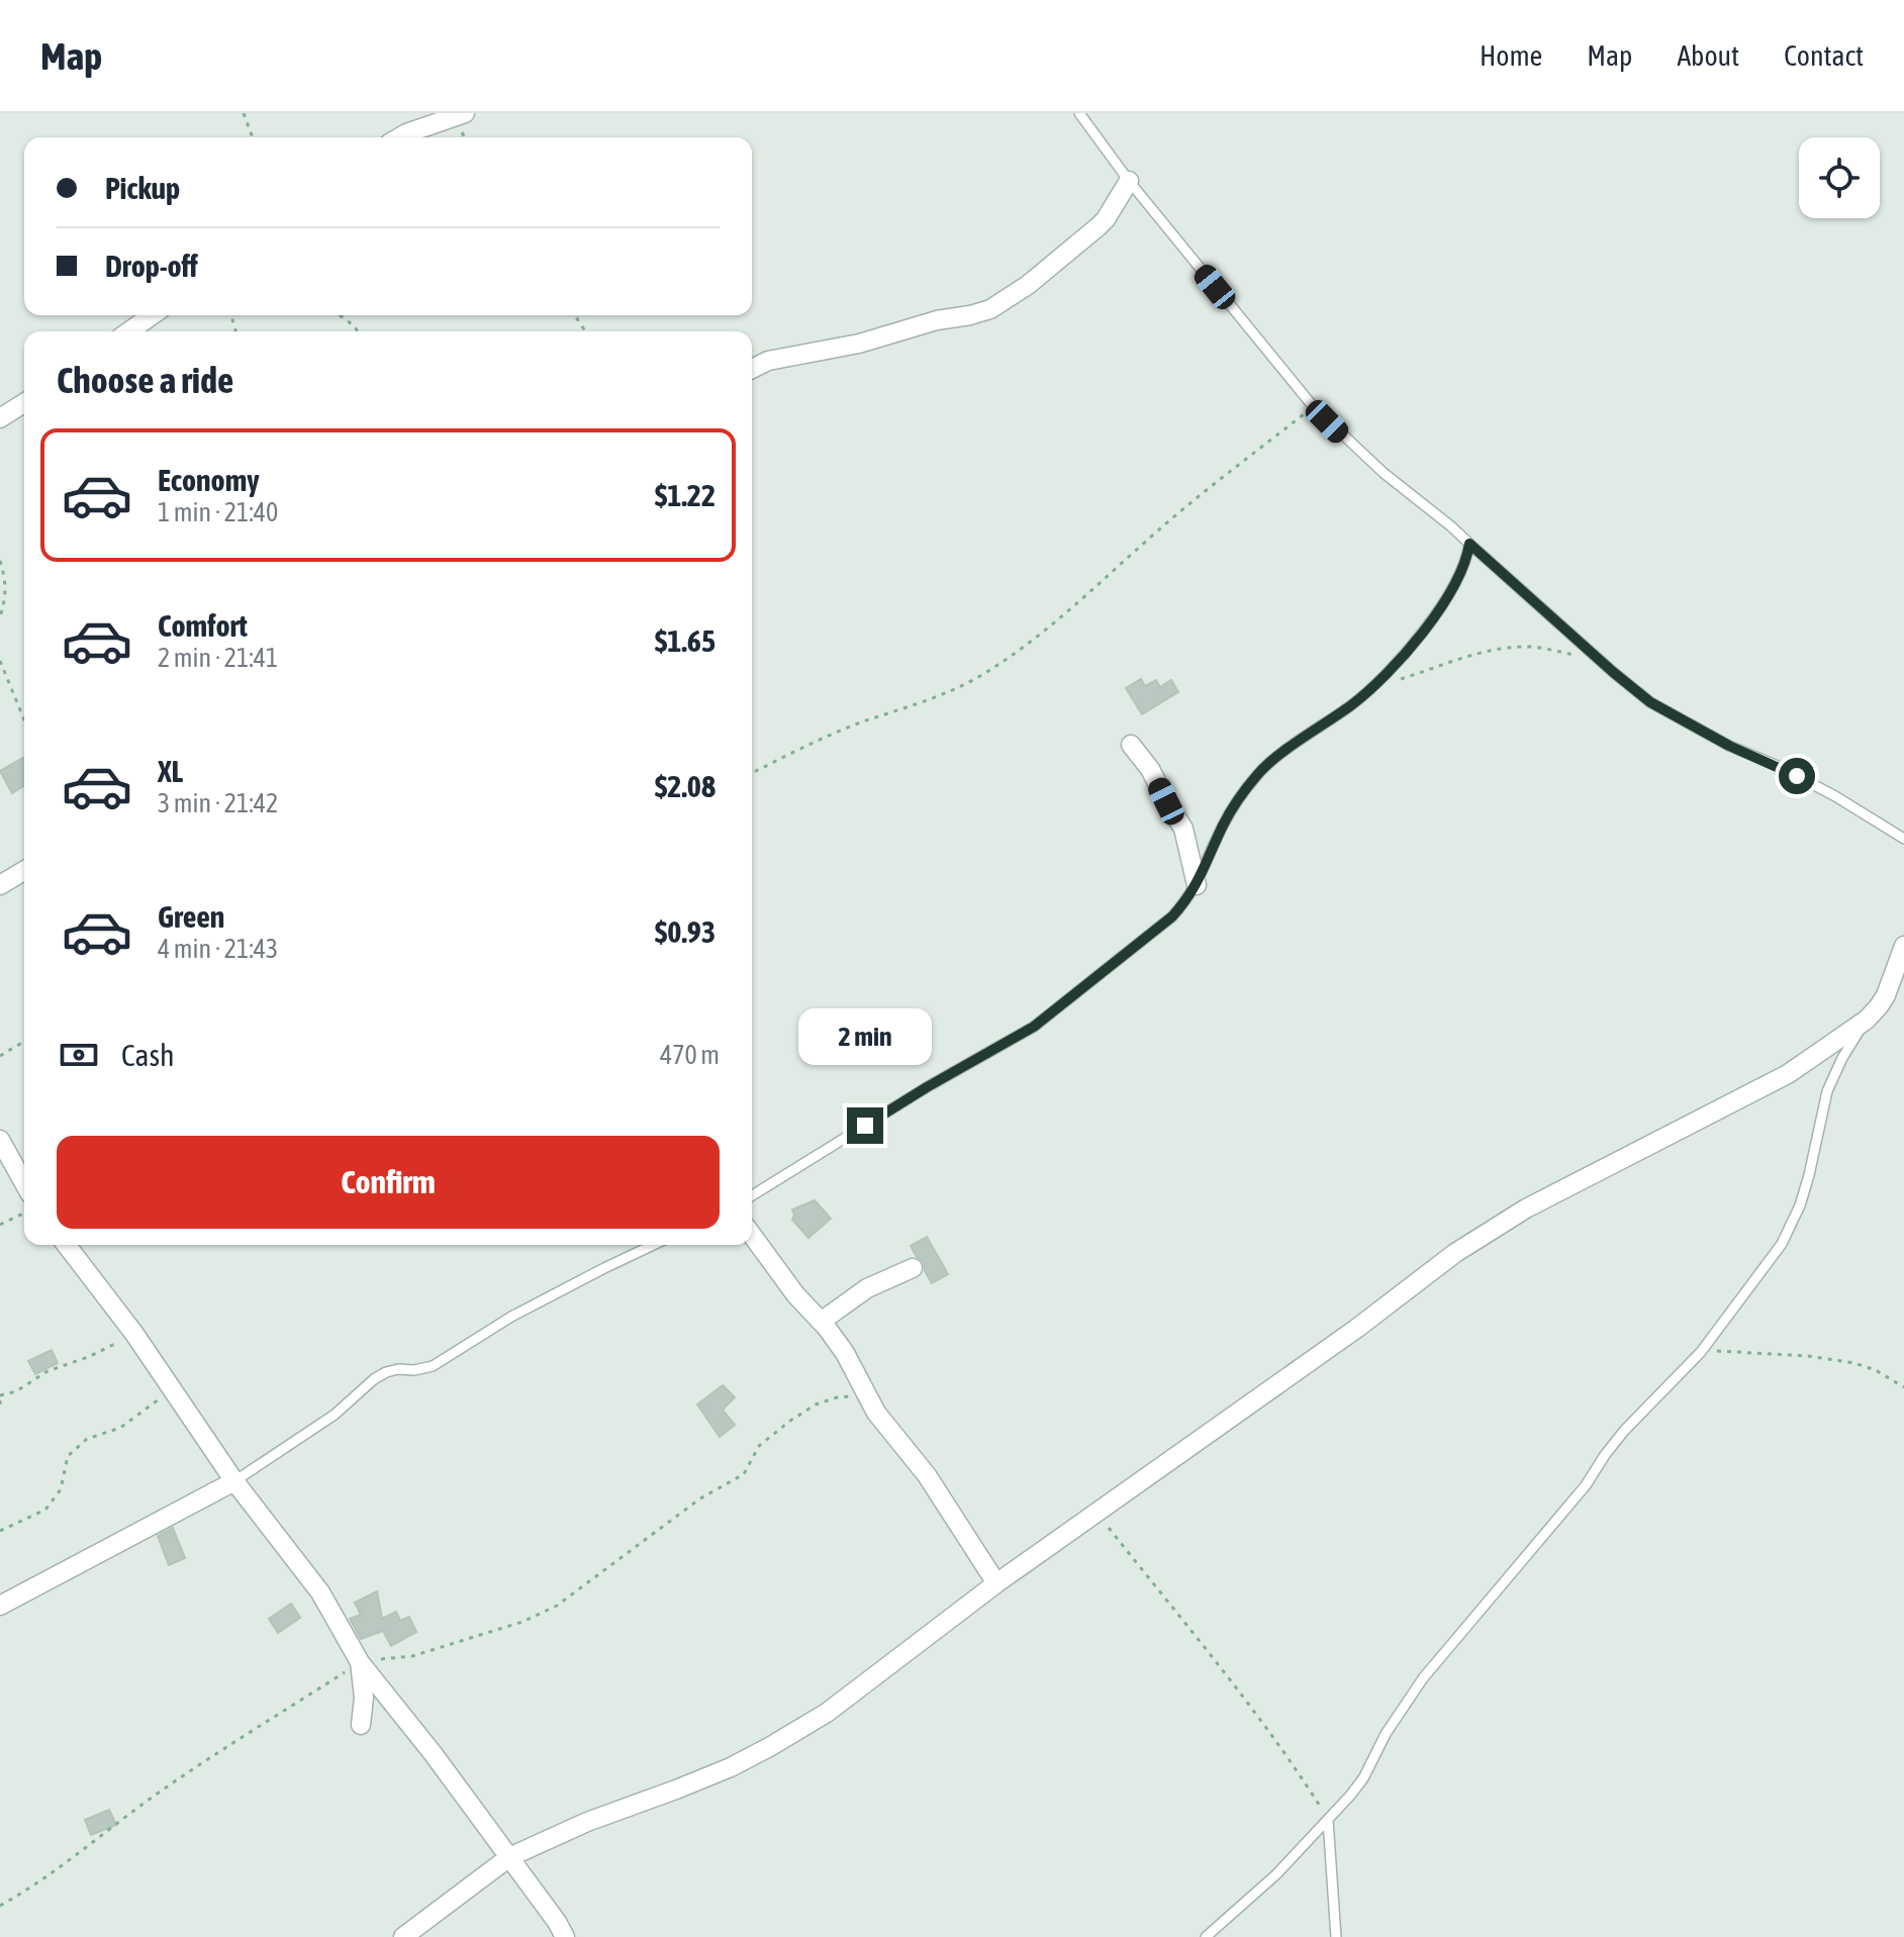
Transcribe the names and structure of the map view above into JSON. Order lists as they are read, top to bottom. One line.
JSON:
{"page":{"header":"Map","nav":["Home","Map","About","Contact"],"banner":["Pickup","Drop-off"],"heading":"Choose a ride","list":[{"name":"Economy","note":"1 min · 21:40","value":"$1.22"},{"name":"Comfort","note":"2 min · 21:41","value":"$1.65"},{"name":"XL","note":"3 min · 21:42","value":"$2.08"},{"name":"Green","note":"4 min · 21:43","value":"$0.93"}],"bubble":"2 min","pay":["Cash","470 m"],"buttons":"Confirm"}}
